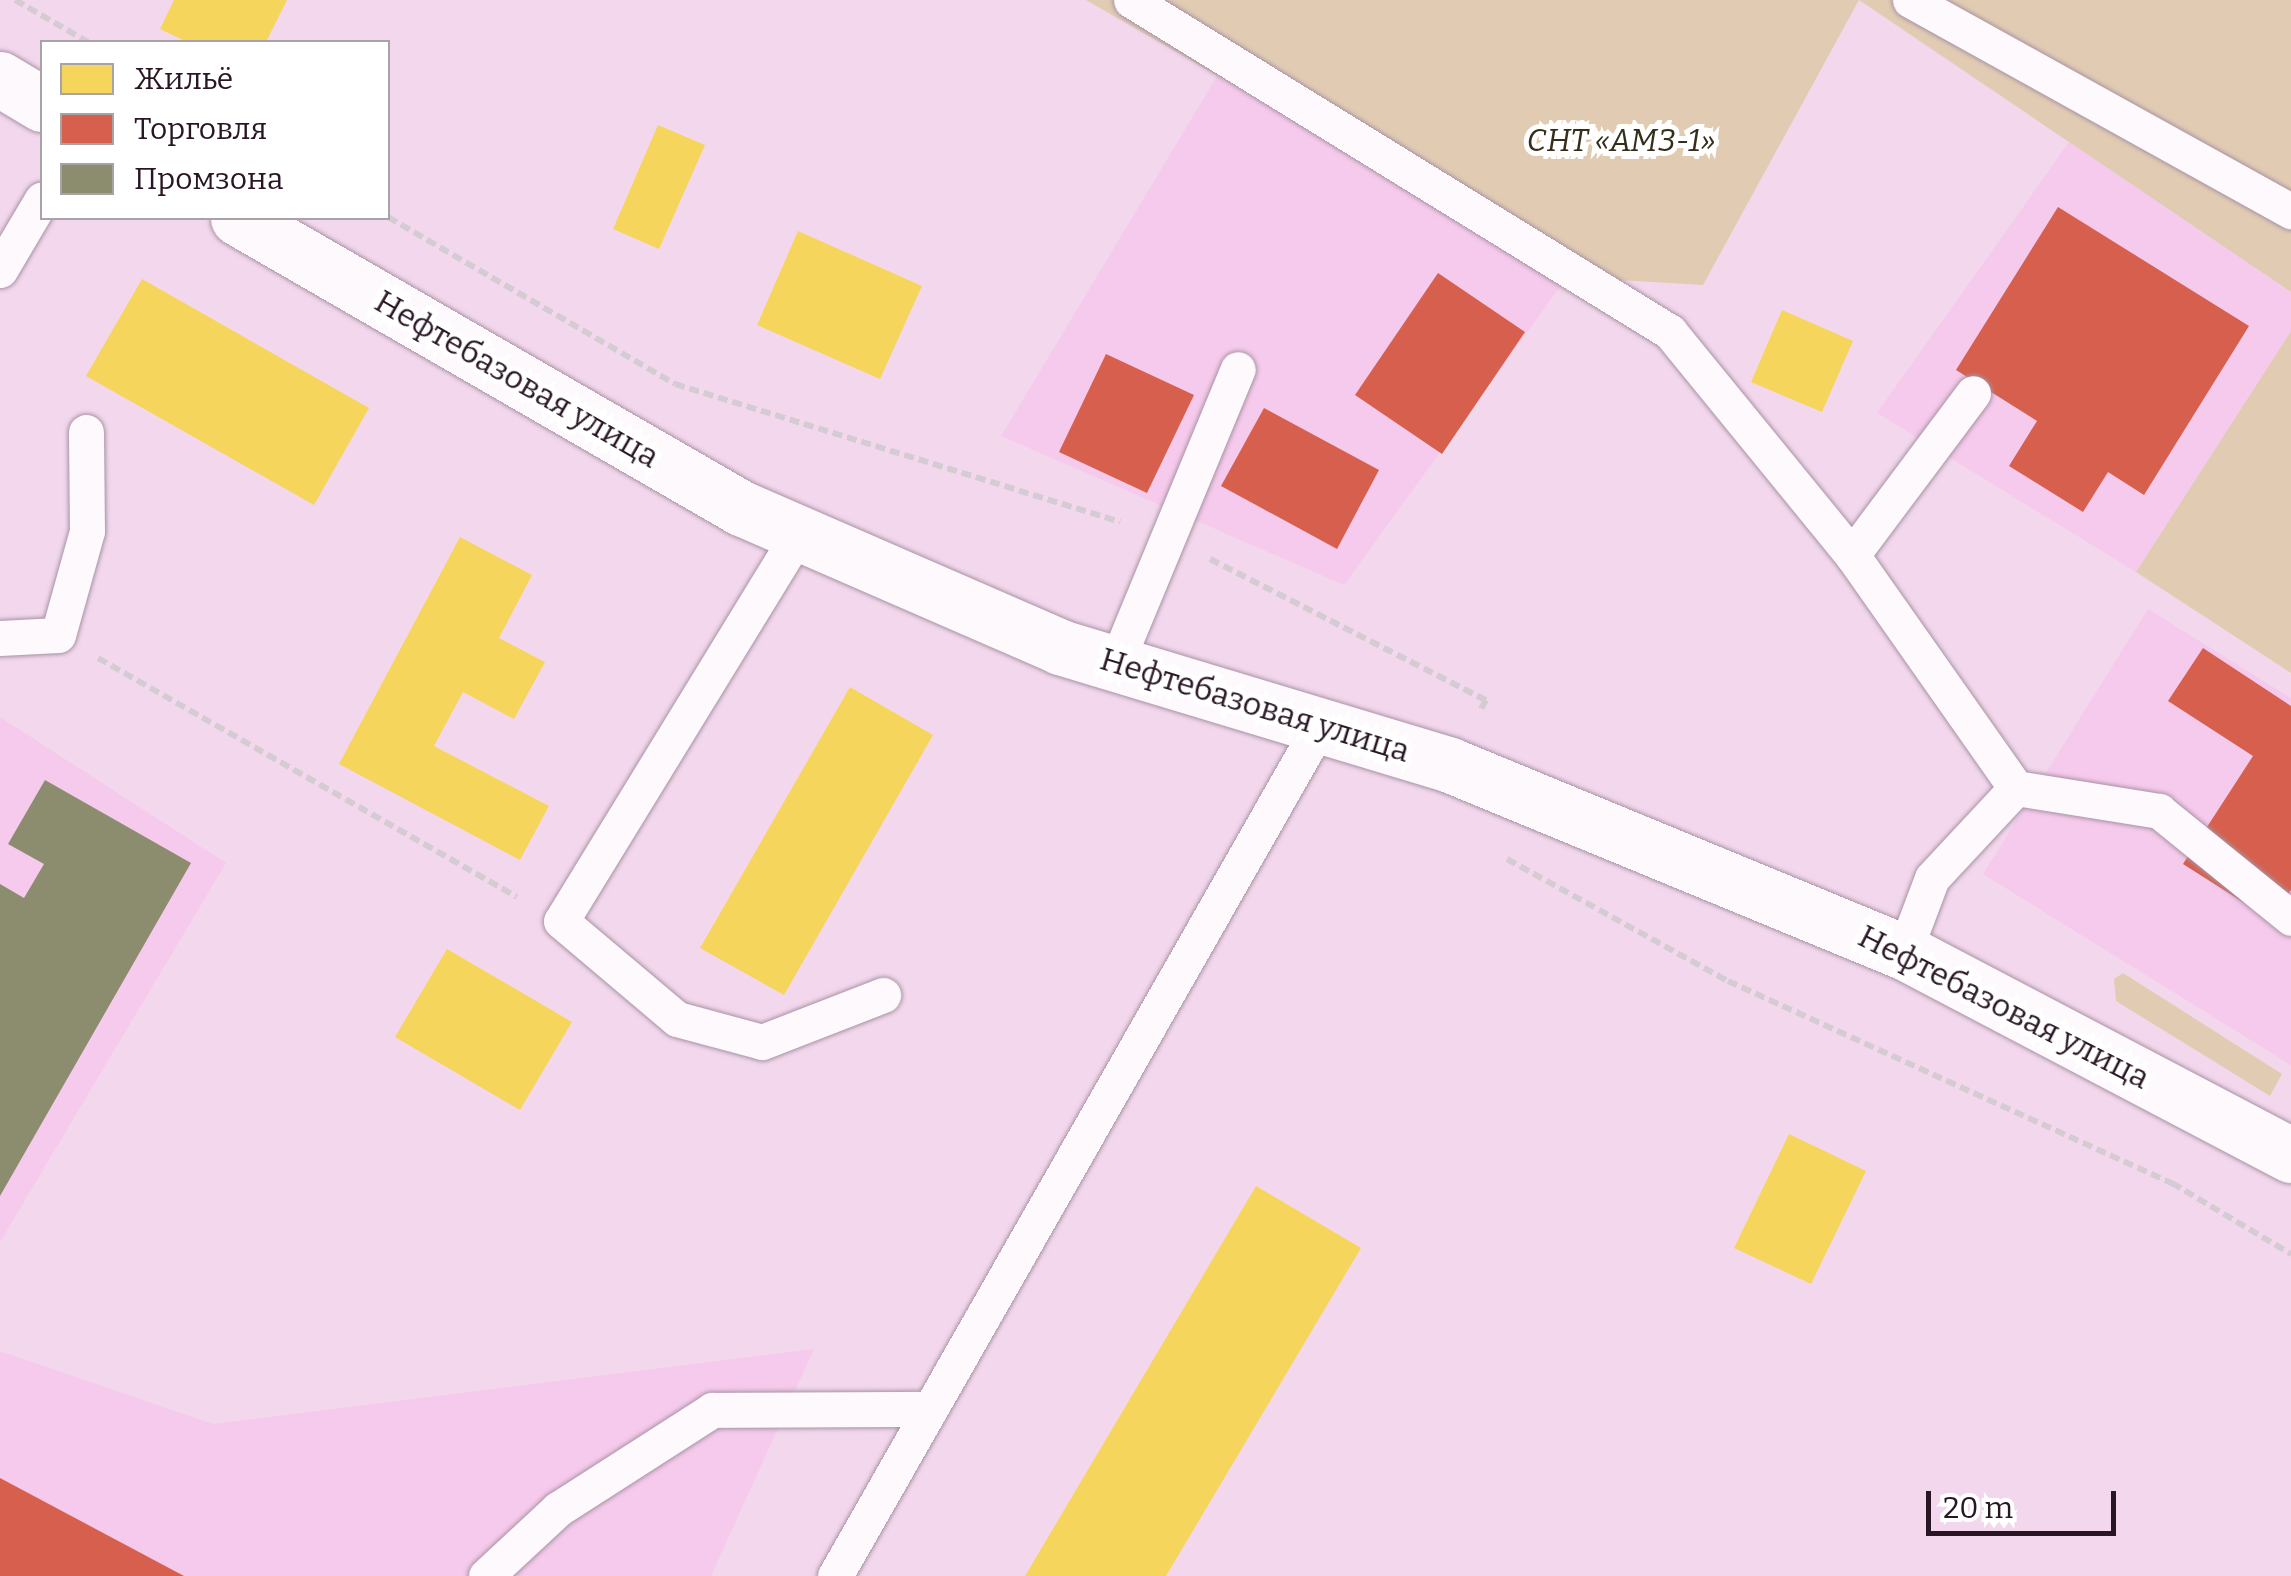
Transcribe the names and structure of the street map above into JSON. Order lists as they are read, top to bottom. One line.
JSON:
{"streets":{"street":["Нефтебазовая улица"]},"parks":["СНТ «АМЗ-1»"],"legend":["Жильё","Торговля","Промзона"],"scale_bar":"20 m"}
